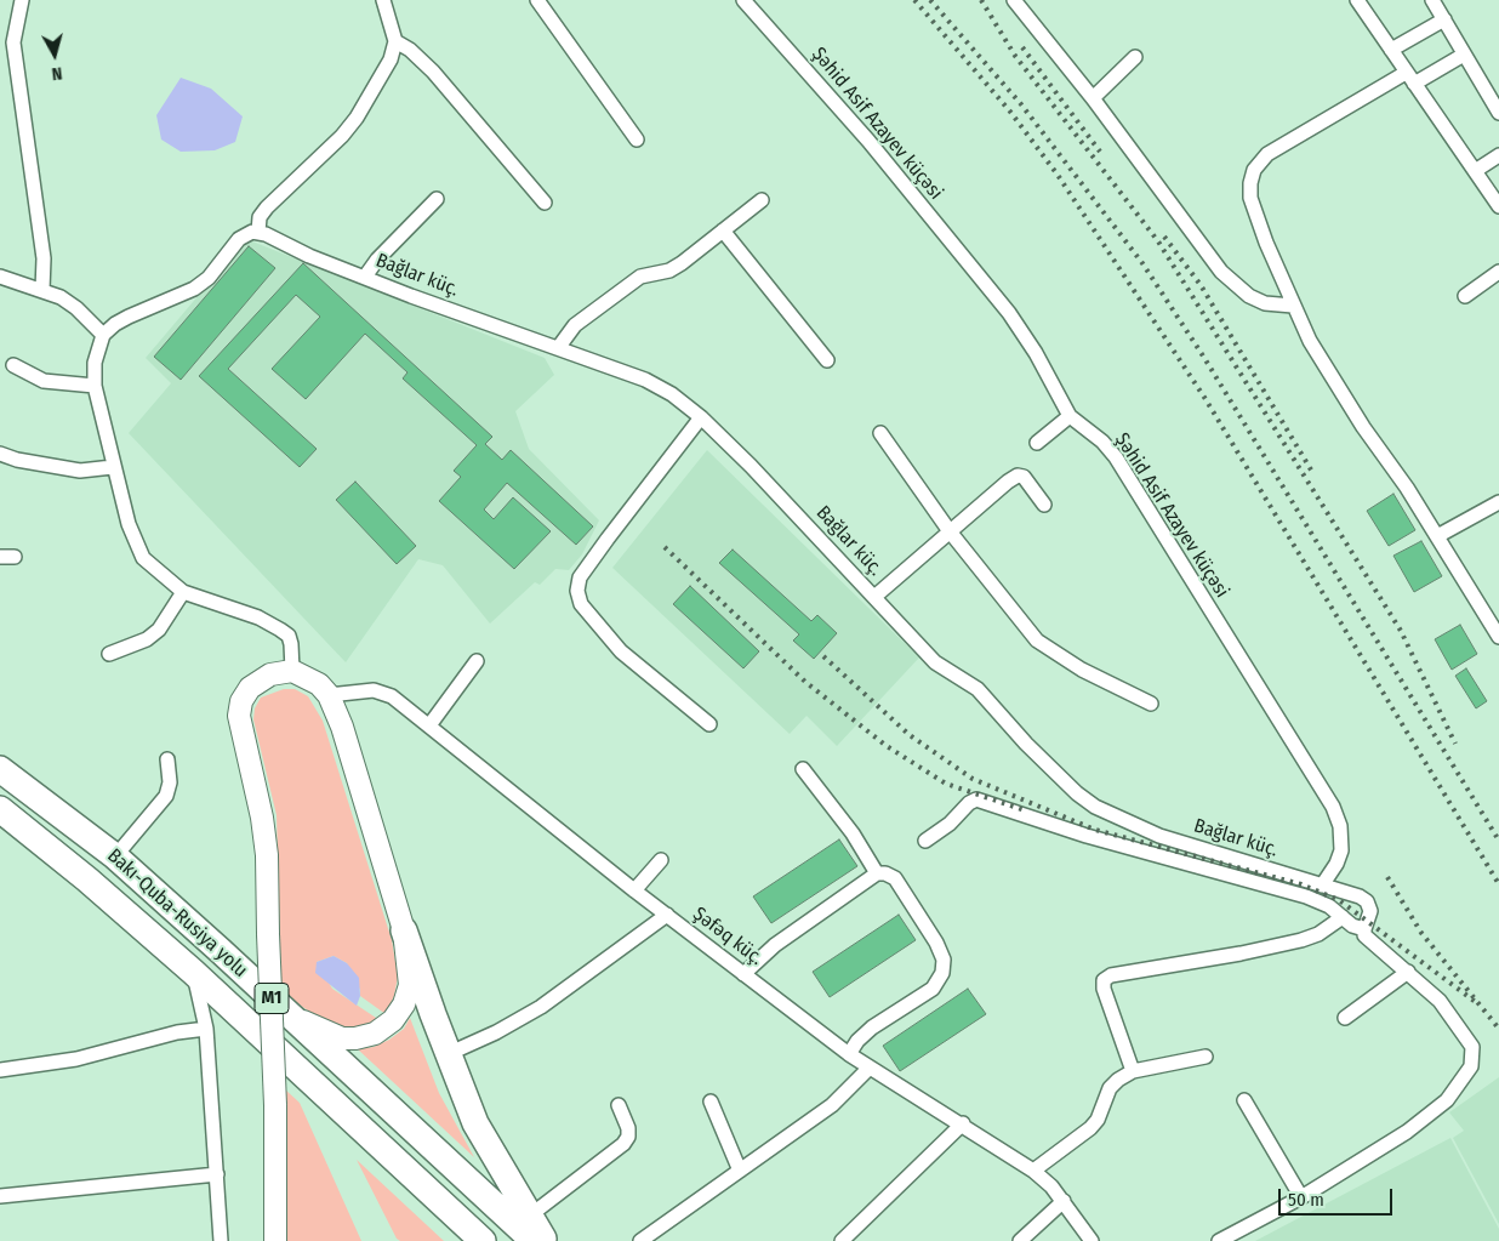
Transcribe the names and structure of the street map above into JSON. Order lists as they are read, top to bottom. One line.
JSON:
{"streets":{"highway":["Bakı-Quba-Rusiya yolu","M1"],"street":["Şəhid Asif Azayev küçəsi","Bağlar küç.","Şəfəq küç."]},"crossings":[["Şəhid Asif Azayev küçəsi","Bağlar küç."]],"scale_bar":"50 m","north":"bottom"}
